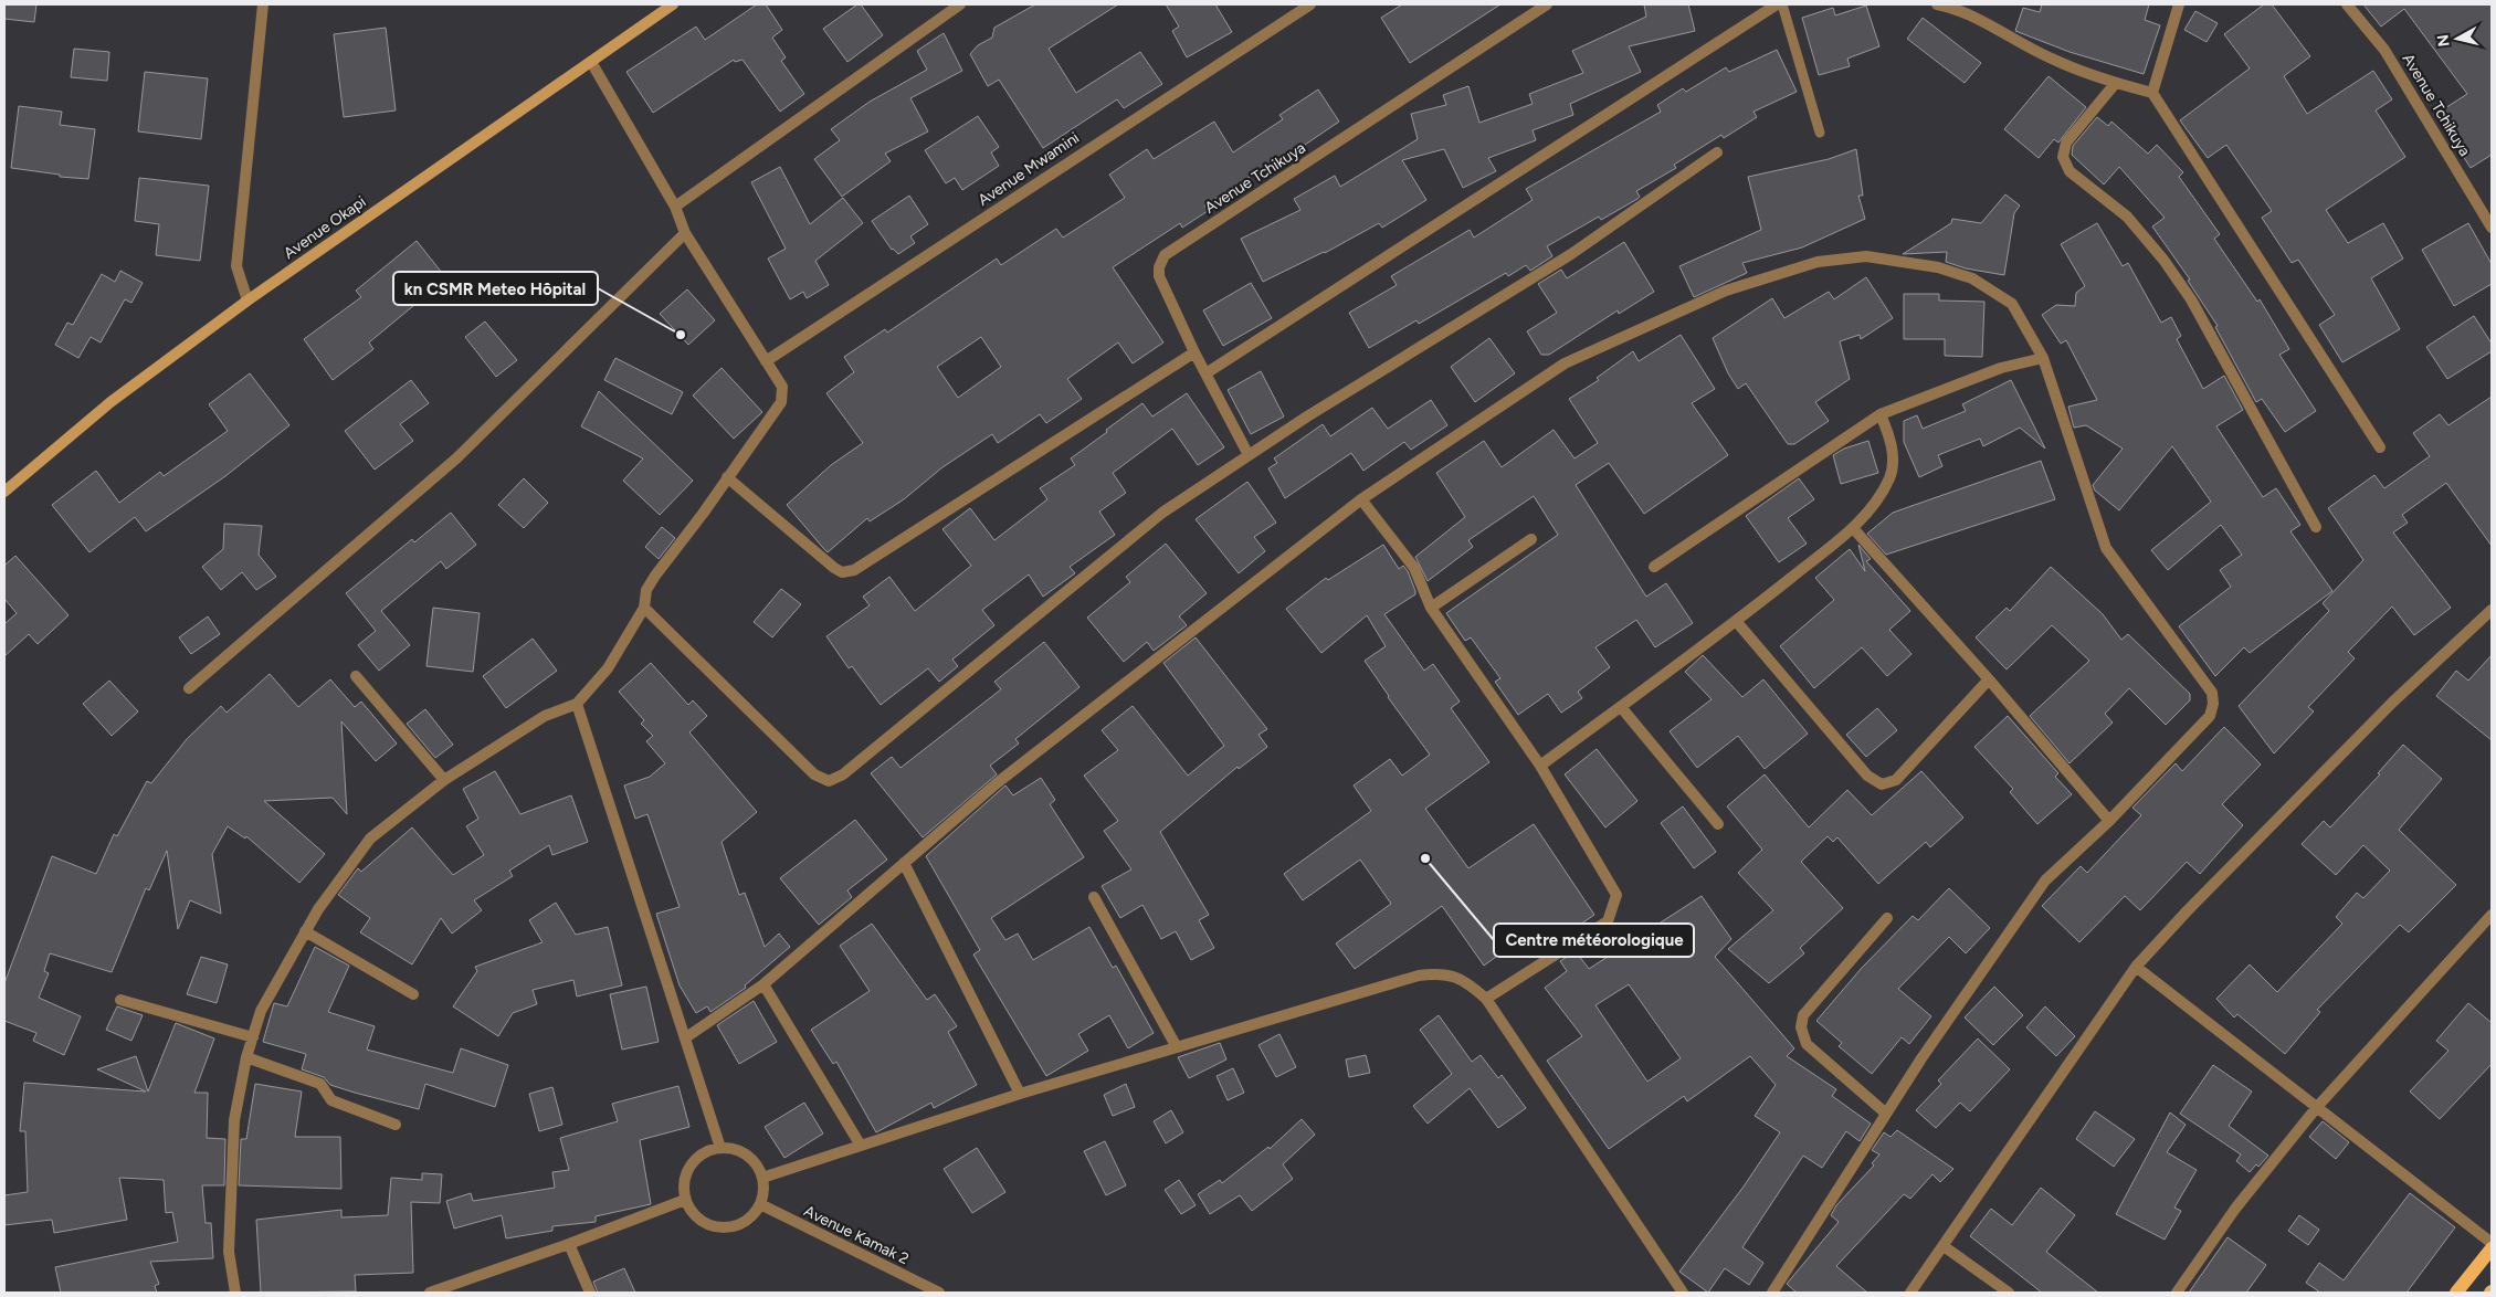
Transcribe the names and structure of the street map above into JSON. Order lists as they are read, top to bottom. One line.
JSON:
{"streets":{"street":["Avenue Tchikuya","Avenue Mwamini","Avenue Okapi","Avenue Kamak 2"]},"places":["kn CSMR Meteo Hôpital","Centre météorologique"],"north":"left"}
